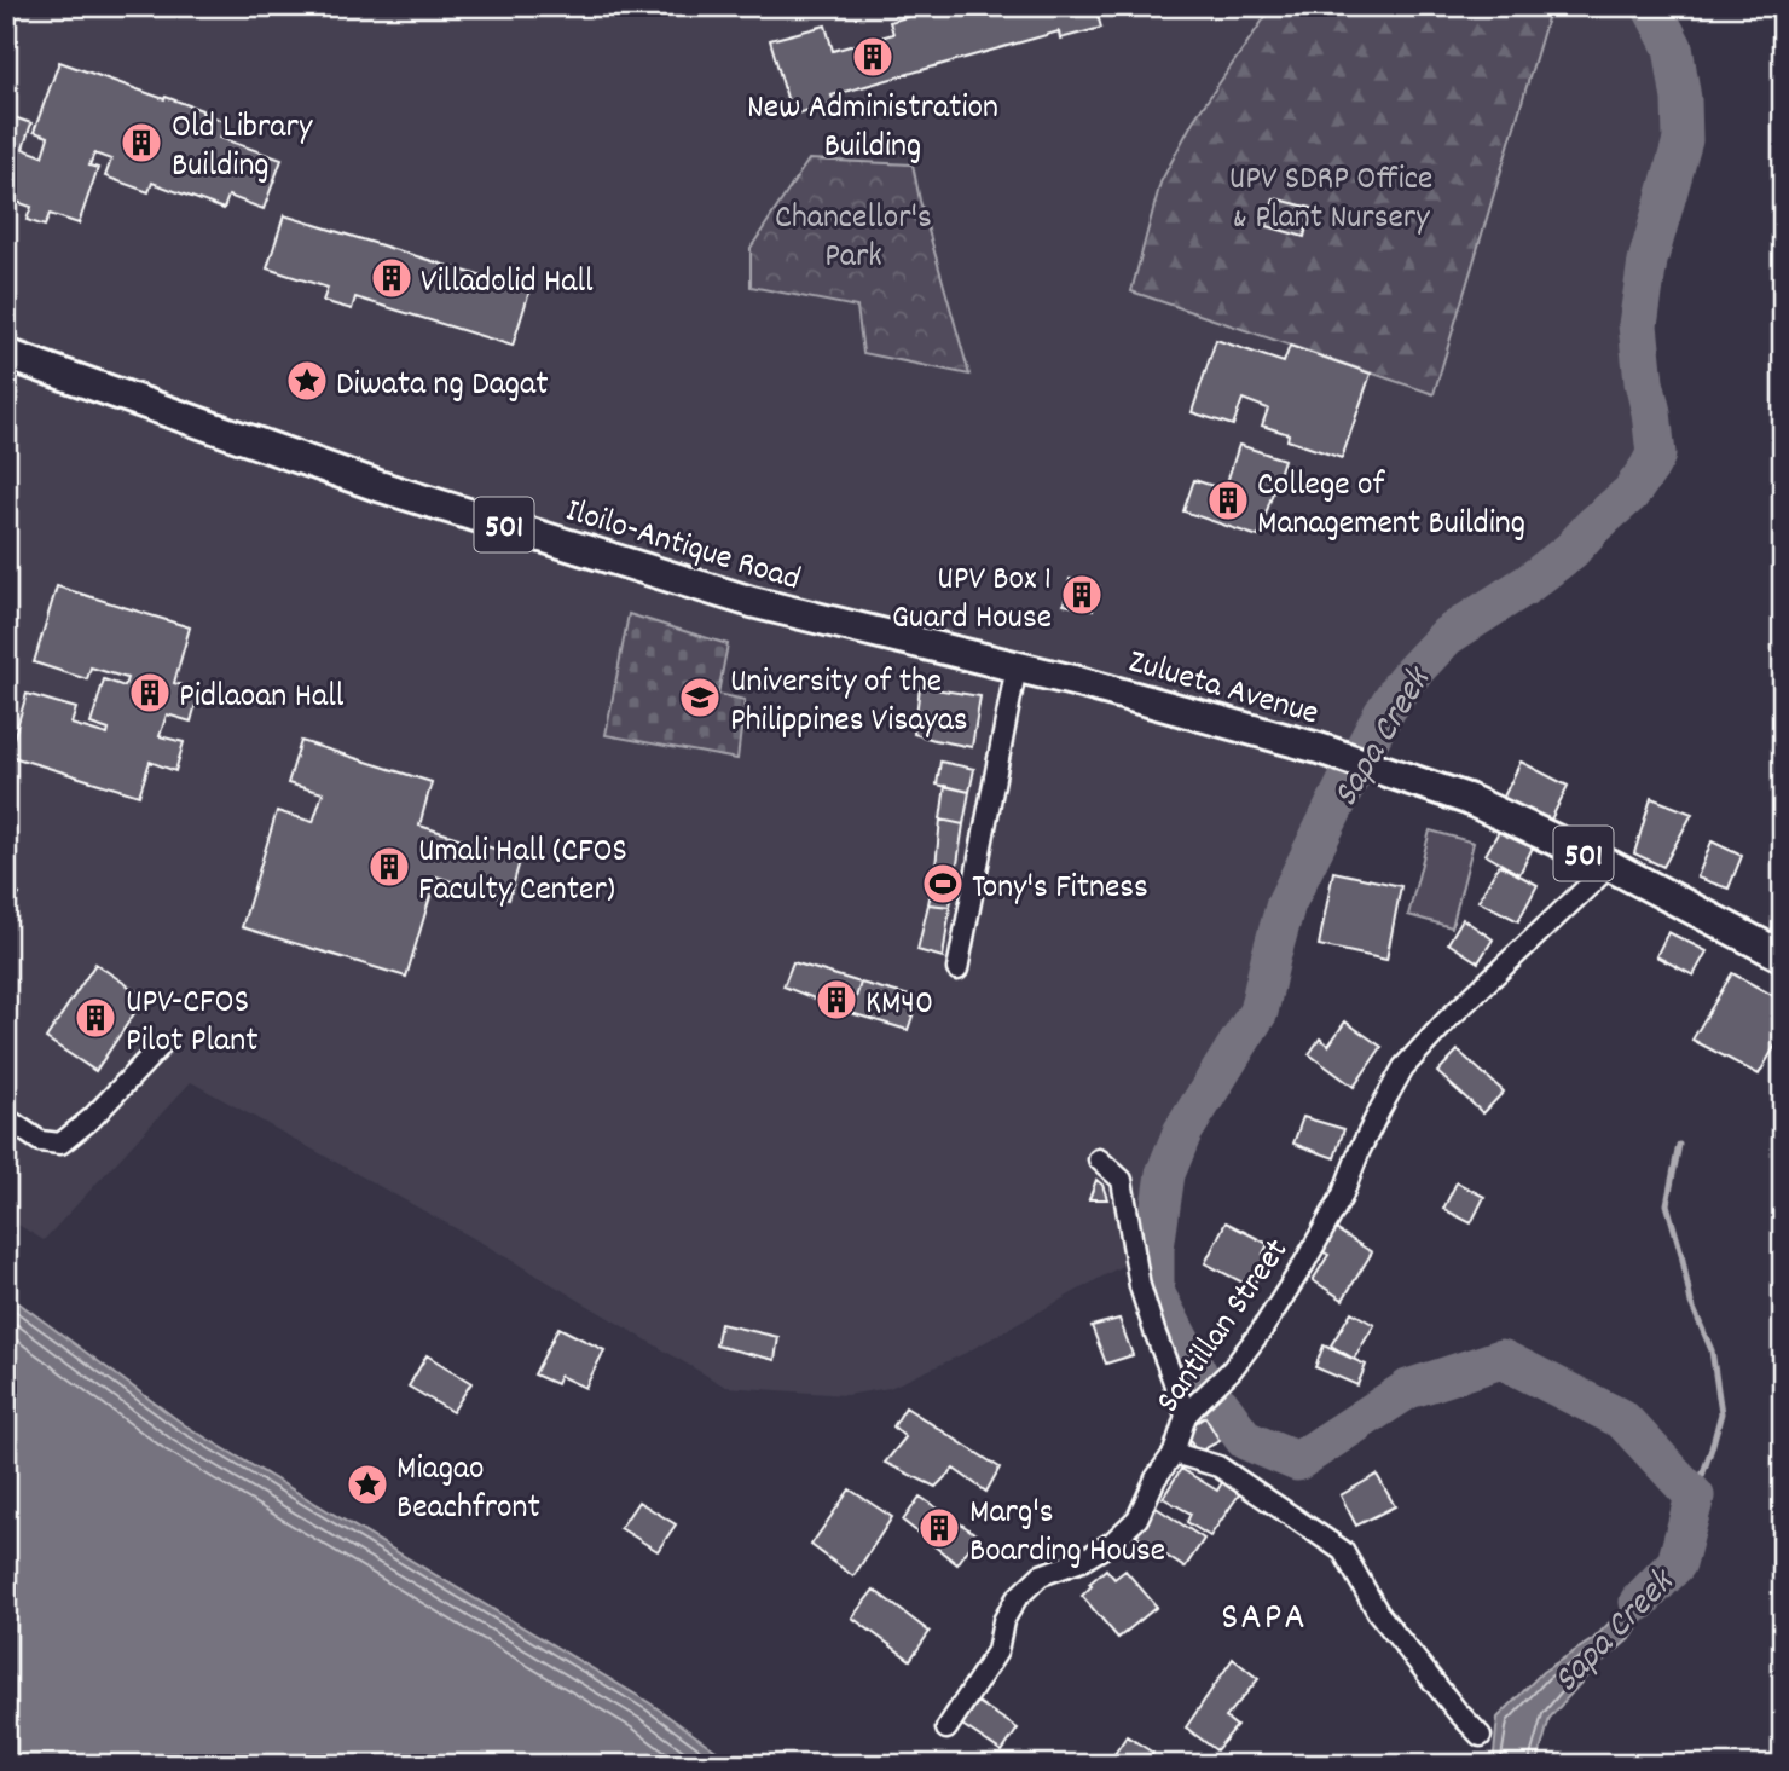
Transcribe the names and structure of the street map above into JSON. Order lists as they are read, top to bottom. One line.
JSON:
{"streets":{"main road":["501","Iloilo-Antique Road","Zulueta Avenue"],"street":["Santillan Street"]},"crossings":[["Iloilo-Antique Road","Zulueta Avenue"],["Zulueta Avenue","Santillan Street"]],"districts":["SAPA"],"water":["Sapa Creek"],"parks":["UPV SDRP Office & Plant Nursery","Chancellor's Park"],"places":{"building":["New Administration Building","Old Library Building","Villadolid Hall","College of Management Building","UPV Box 1 Guard House","Pidlaoan Hall","Umali Hall (CFOS Faculty Center)","KM40","UPV-CFOS Pilot Plant","Marg's Boarding House"],"place":["Diwata ng Dagat","Miagao Beachfront"],"school or university":["University of the Philippines Visayas"],"sports":["Tony's Fitness"]}}
